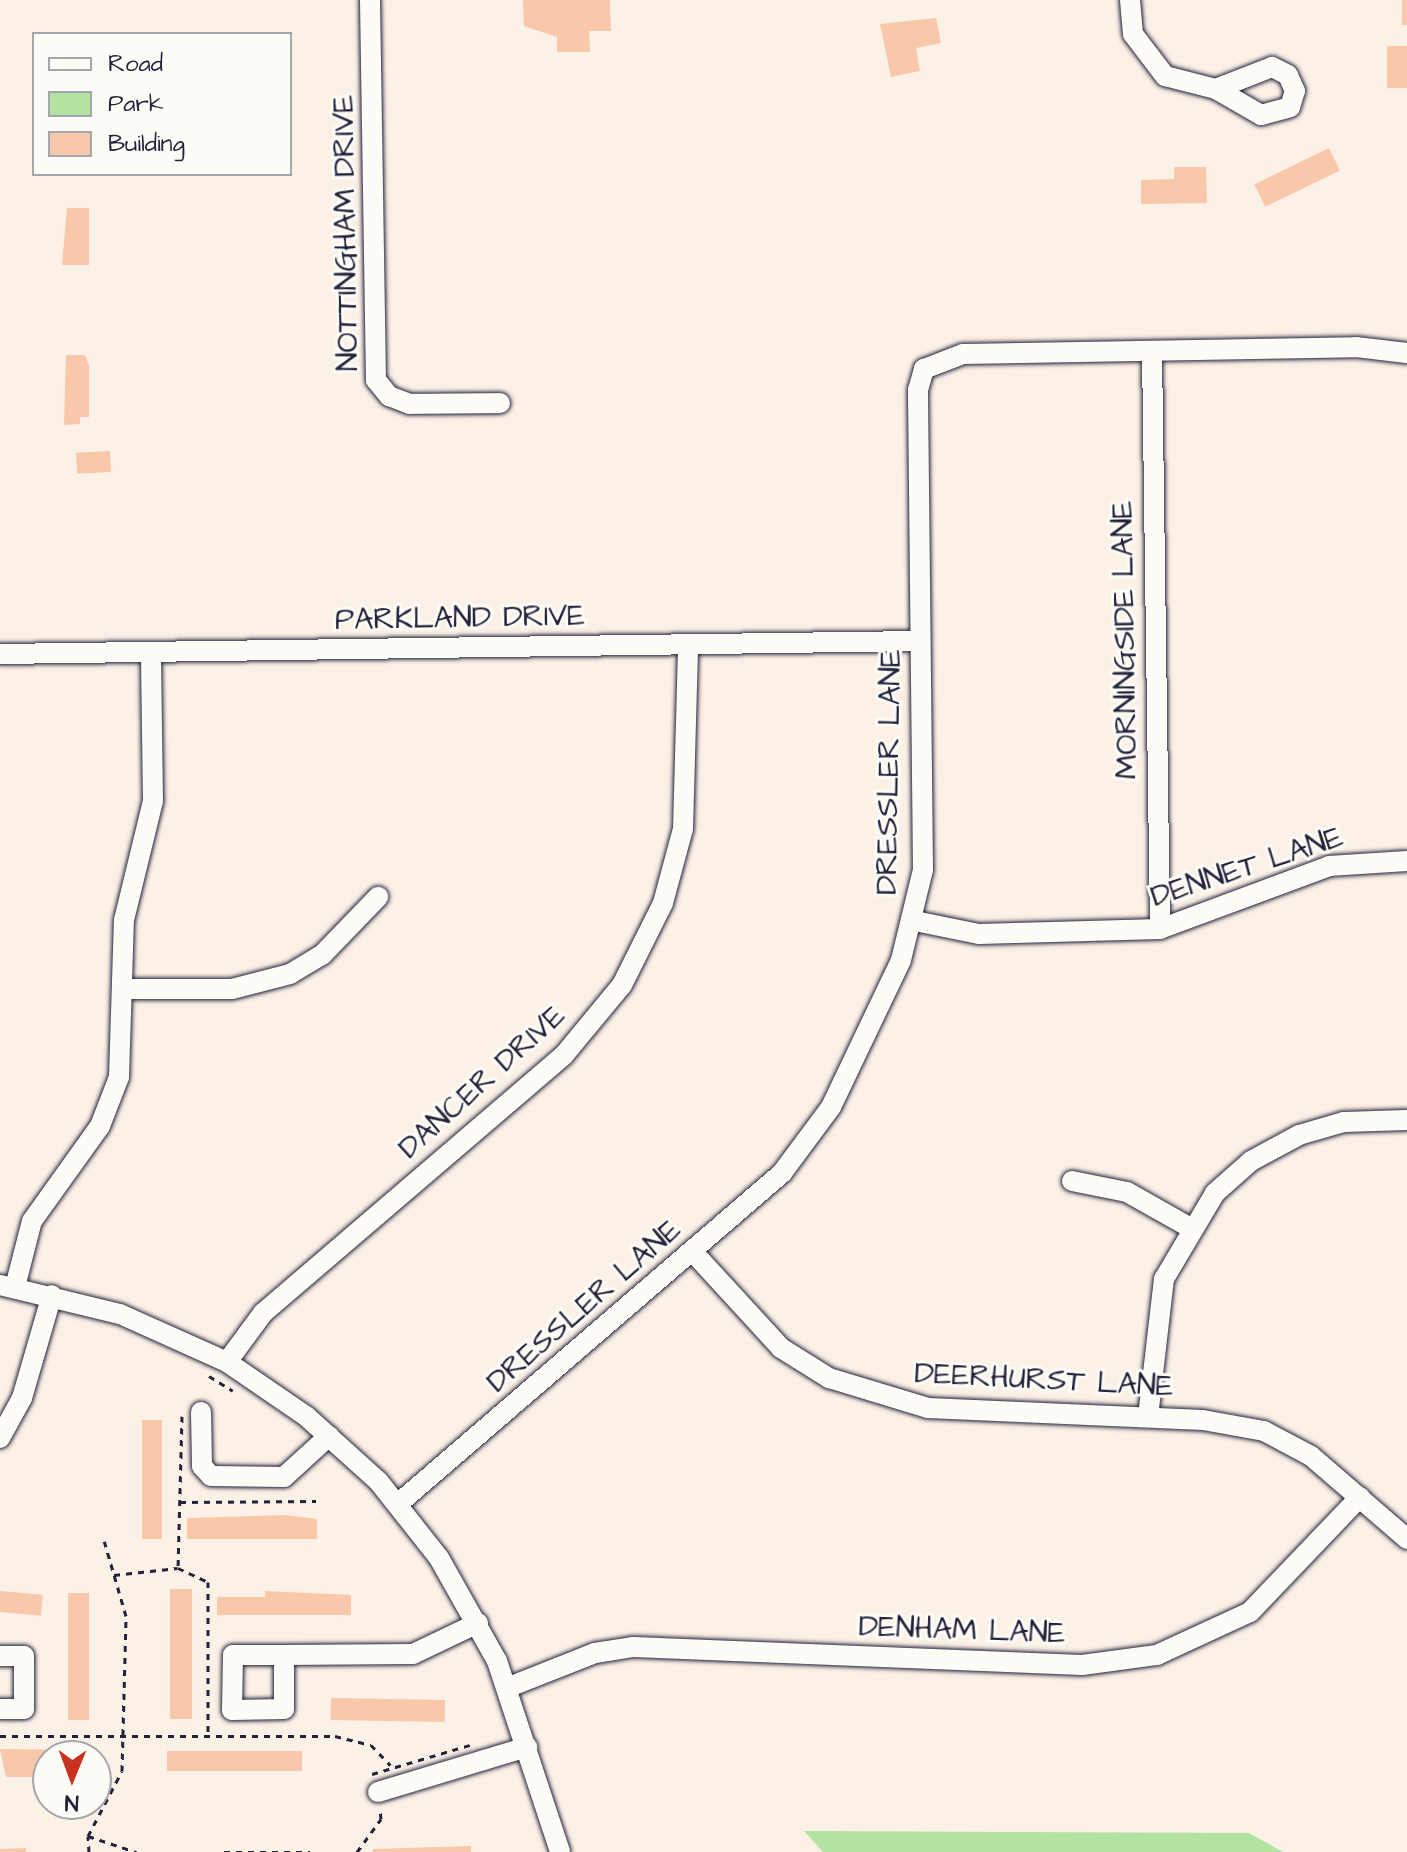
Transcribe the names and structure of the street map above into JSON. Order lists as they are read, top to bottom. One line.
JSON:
{"streets":{"street":["NOTTINGHAM DRIVE","PARKLAND DRIVE","MORNINGSIDE LANE","DRESSLER LANE","DENNET LANE","DANCER DRIVE","DEERHURST LANE","DENHAM LANE"]},"crossings":[["PARKLAND DRIVE","DRESSLER LANE"],["PARKLAND DRIVE","DANCER DRIVE"],["MORNINGSIDE LANE","DRESSLER LANE"],["MORNINGSIDE LANE","DENNET LANE"],["DRESSLER LANE","DENNET LANE"],["DRESSLER LANE","DEERHURST LANE"],["DEERHURST LANE","DENHAM LANE"]],"legend":["Road","Park","Building"],"north":"bottom"}
